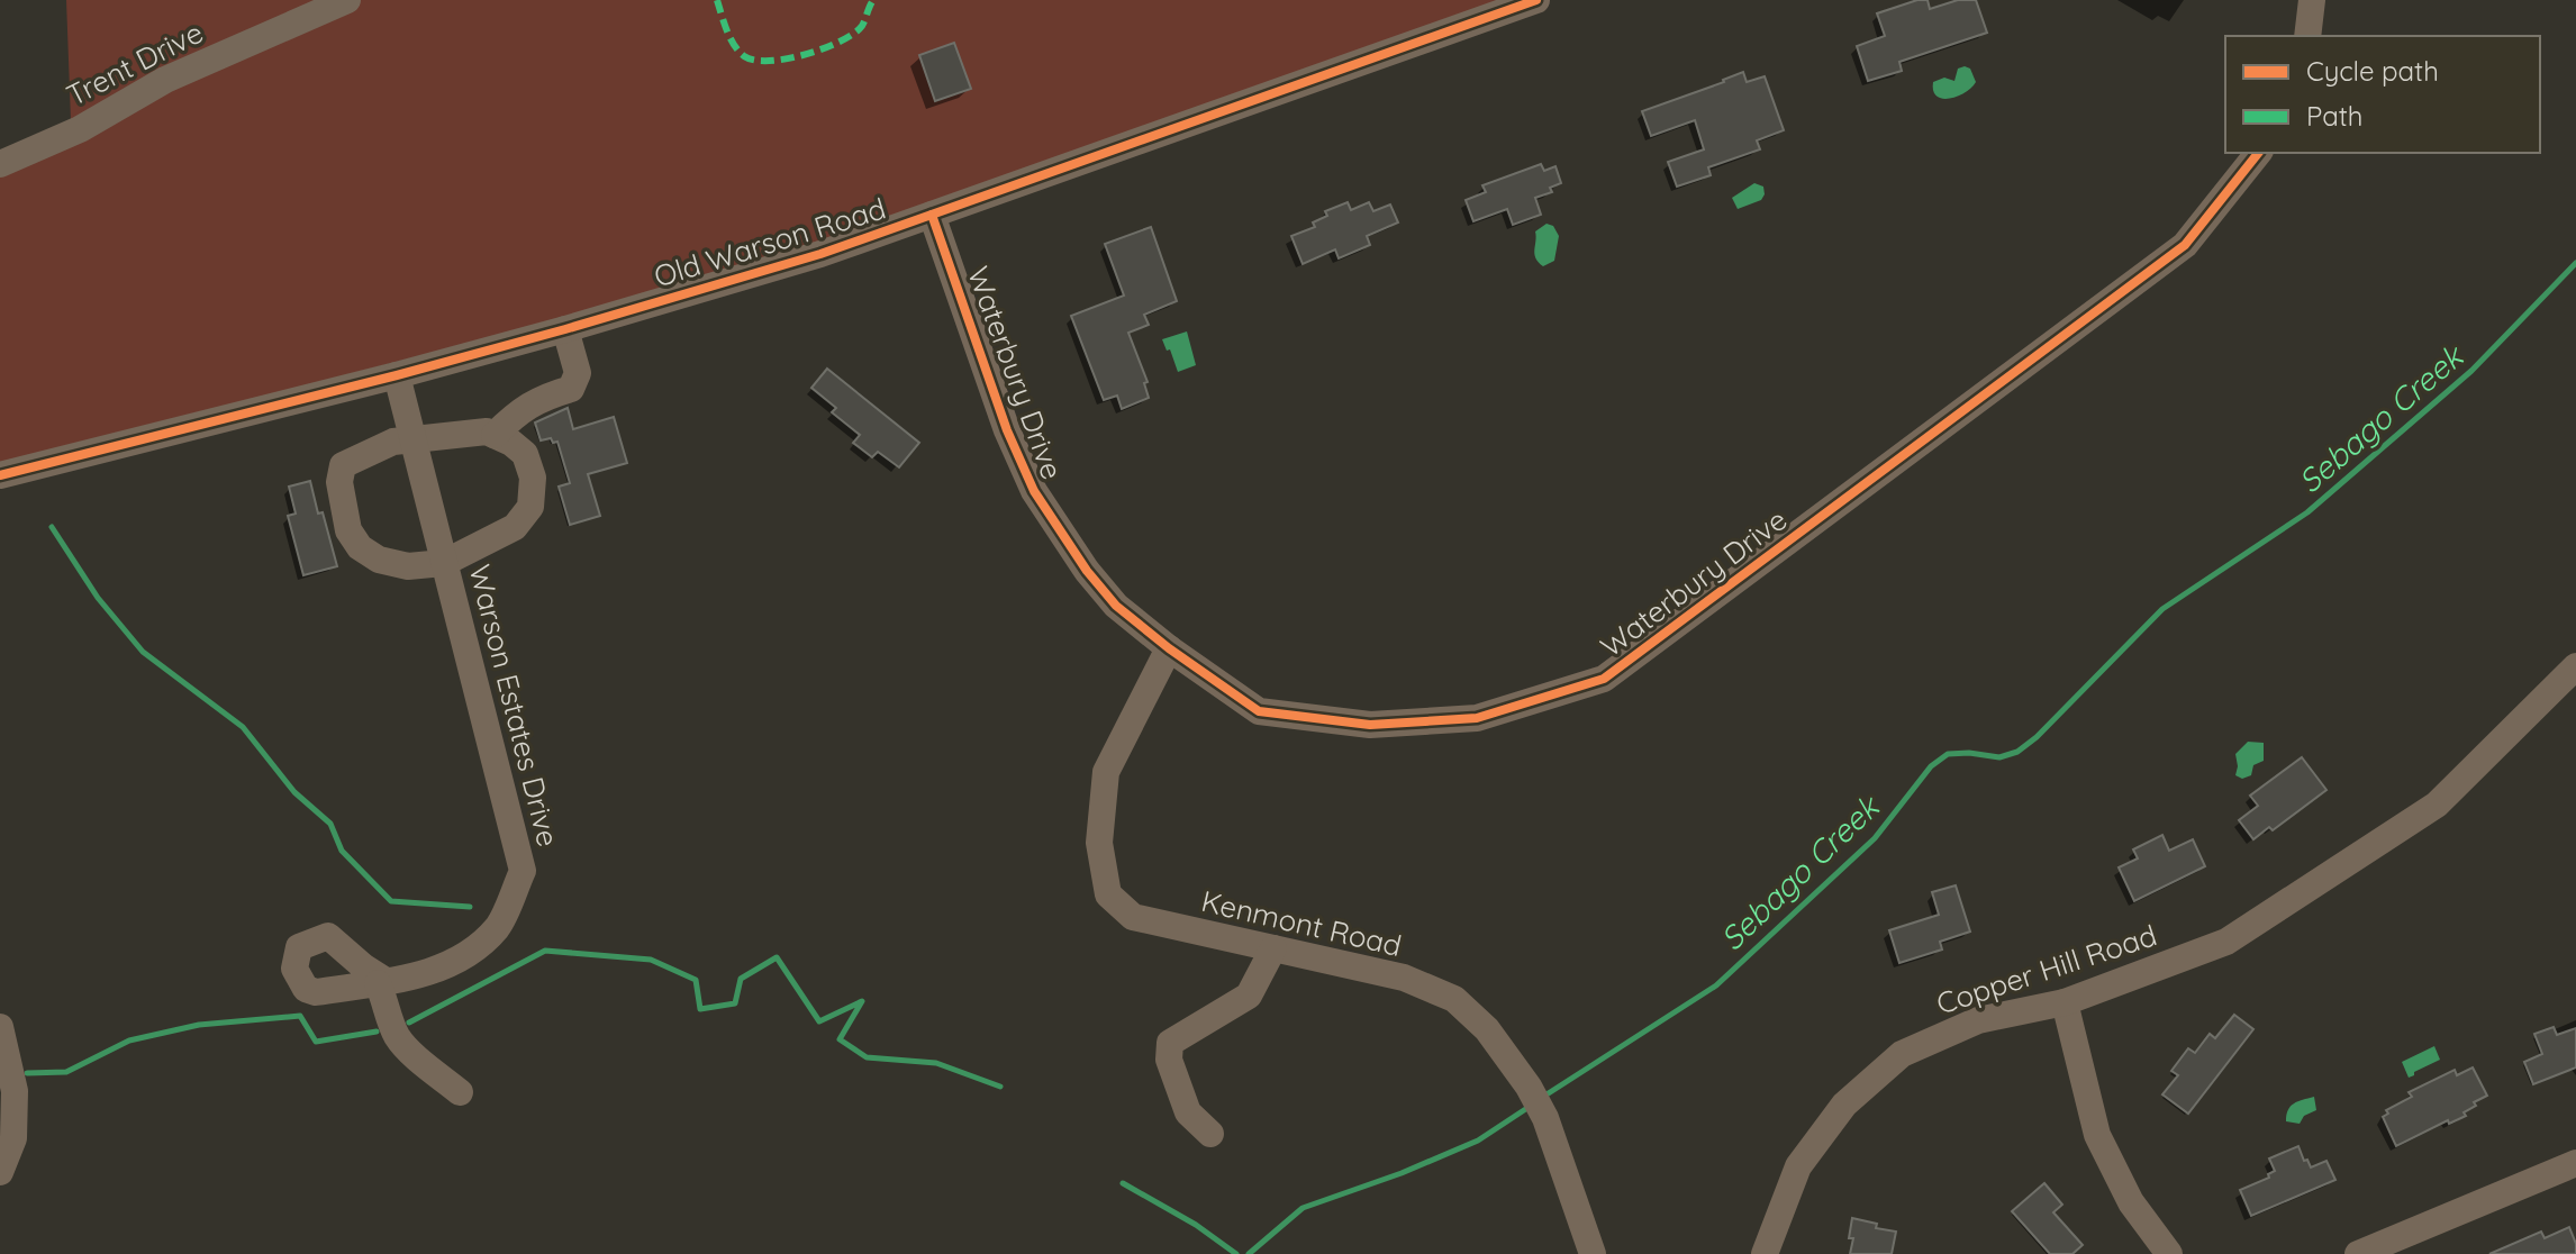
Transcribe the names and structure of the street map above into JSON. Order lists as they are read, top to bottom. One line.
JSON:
{"streets":{"street":["Trent Drive","Old Warson Road","Waterbury Drive","Warson Estates Drive","Kenmont Road","Copper Hill Road"]},"crossings":[["Old Warson Road","Waterbury Drive"],["Old Warson Road","Warson Estates Drive"],["Waterbury Drive","Kenmont Road"]],"water":["Sebago Creek"],"legend":["Cycle path","Path"]}
